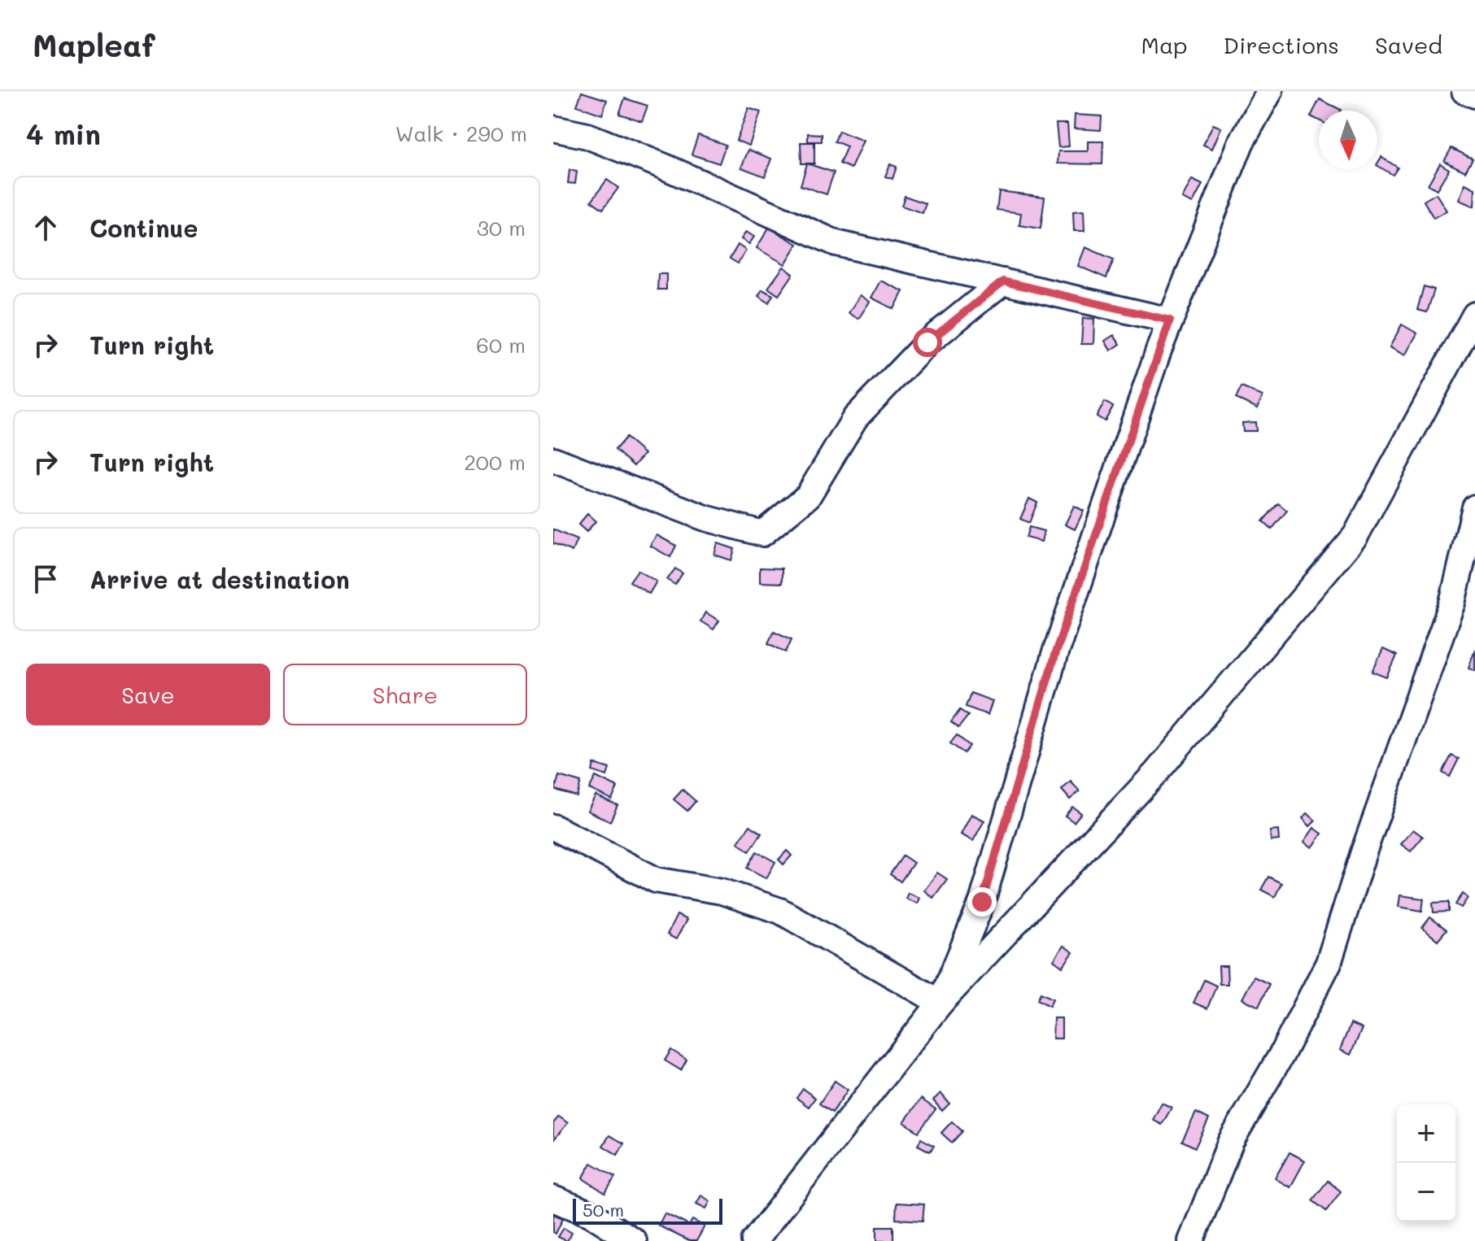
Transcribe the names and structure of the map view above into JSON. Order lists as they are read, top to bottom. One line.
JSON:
{"scale_bar":"50 m","north":"bottom","page":{"header":"Mapleaf","nav":["Map","Directions","Saved"],"heading":["4 min","Walk · 290 m"],"list":[["Continue","30 m"],["Turn right","60 m"],["Turn right","200 m"],"Arrive at destination"],"buttons":["Save","Share"],"map_buttons":["+","−"],"scale":"50 m"}}
